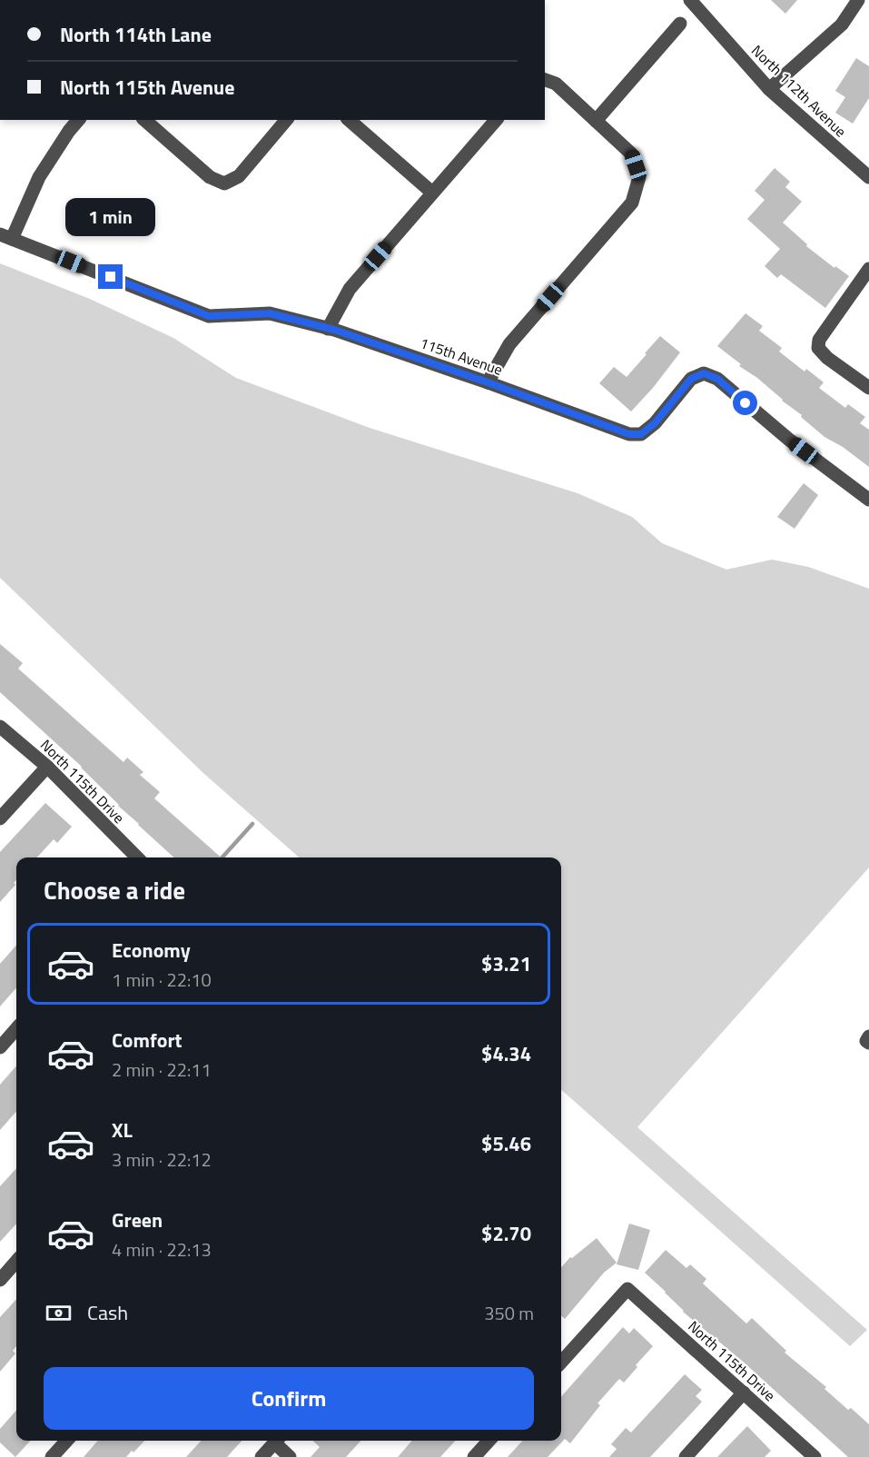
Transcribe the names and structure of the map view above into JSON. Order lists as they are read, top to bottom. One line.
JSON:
{"streets":{"street":["North 112th Avenue","115th Avenue","North 115th Drive"]},"page":{"banner":["North 114th Lane","North 115th Avenue"],"bubble":"1 min","heading":"Choose a ride","list":[{"name":"Economy","note":"1 min · 22:10","value":"$3.21"},{"name":"Comfort","note":"2 min · 22:11","value":"$4.34"},{"name":"XL","note":"3 min · 22:12","value":"$5.46"},{"name":"Green","note":"4 min · 22:13","value":"$2.70"}],"pay":["Cash","350 m"],"buttons":"Confirm"}}
